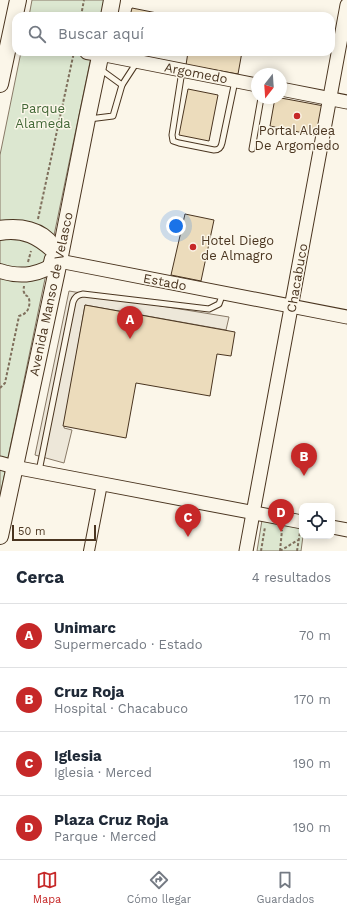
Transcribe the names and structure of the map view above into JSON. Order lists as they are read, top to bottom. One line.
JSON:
{"streets":{"main road":["Avenida Manso de Velasco"],"street":["Argomedo","Chacabuco","Estado"]},"crossings":[["Argomedo","Avenida Manso de Velasco"],["Chacabuco","Estado"],["Estado","Avenida Manso de Velasco"]],"parks":["Parque Alameda"],"places":["Portal Aldea De Argomedo","Hotel Diego de Almagro"],"scale_bar":"50 m","north":"bottom","page":{"search":"Buscar aquí","pins":["A","B","D","C"],"scale":"50 m","heading":["Cerca","4 resultados"],"list":[{"mark":"A","name":"Unimarc","note":"Supermercado · Estado","value":"70 m"},{"mark":"B","name":"Cruz Roja","note":"Hospital · Chacabuco","value":"170 m"},{"mark":"C","name":"Iglesia","note":"Iglesia · Merced","value":"190 m"},{"mark":"D","name":"Plaza Cruz Roja","note":"Parque · Merced","value":"190 m"}],"nav":["Mapa","Cómo llegar","Guardados"]}}
